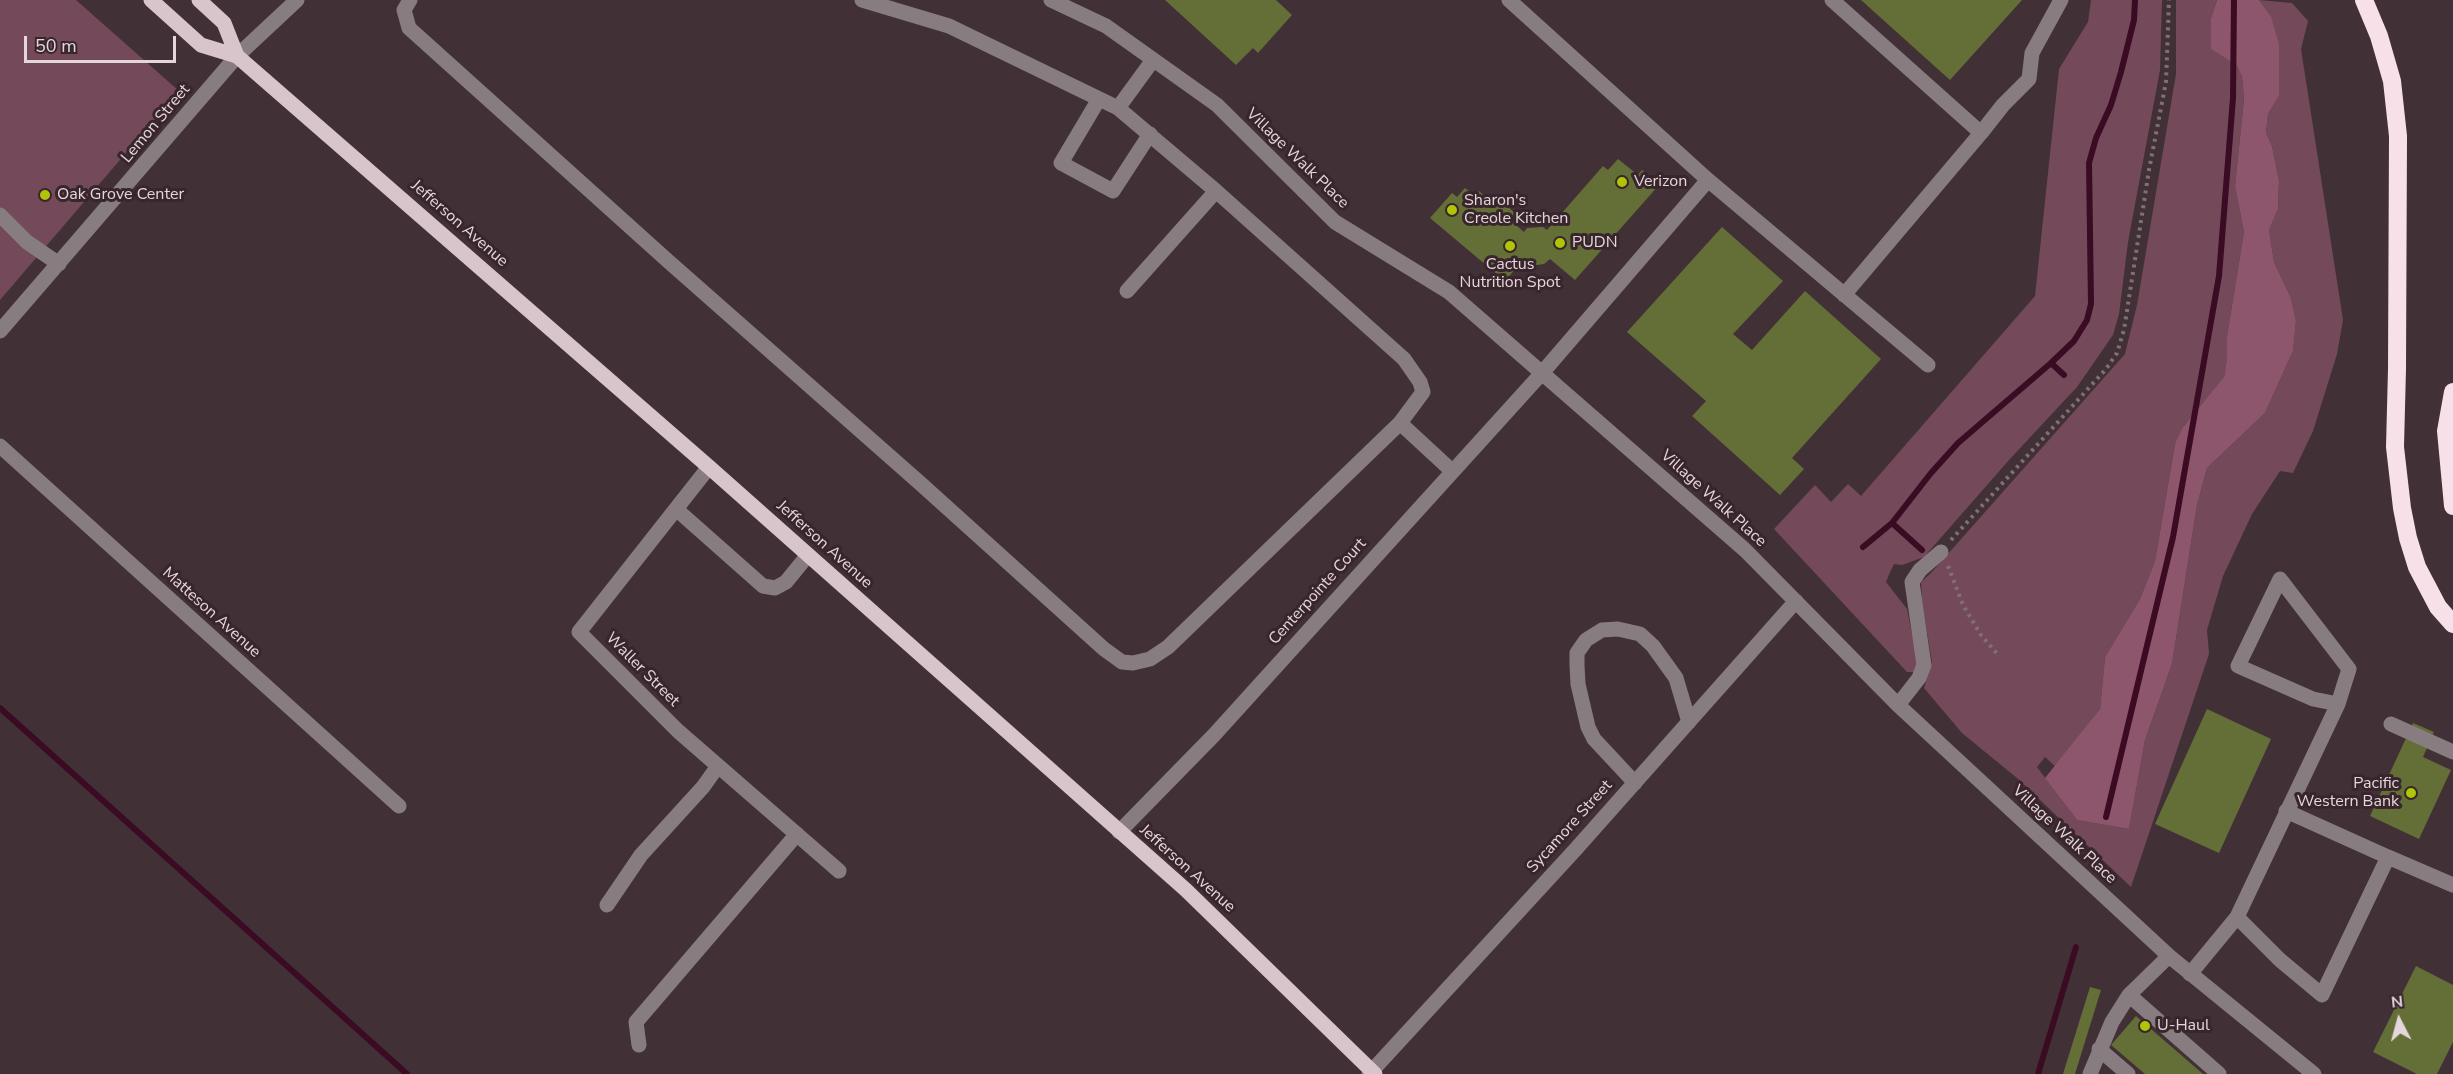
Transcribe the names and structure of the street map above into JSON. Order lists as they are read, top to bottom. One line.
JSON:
{"streets":{"main road":["Jefferson Avenue"],"street":["Lemon Street","Village Walk Place","Centerpointe Court","Matteson Avenue","Waller Street","Sycamore Street"]},"crossings":[["Lemon Street","Jefferson Avenue"],["Village Walk Place","Centerpointe Court"],["Village Walk Place","Sycamore Street"],["Jefferson Avenue","Centerpointe Court"],["Jefferson Avenue","Waller Street"],["Jefferson Avenue","Sycamore Street"]],"places":["Verizon","Oak Grove Center","Sharon's Creole Kitchen","PUDN","Cactus Nutrition Spot","Pacific Western Bank","U-Haul"],"scale_bar":"50 m","north":"top"}
